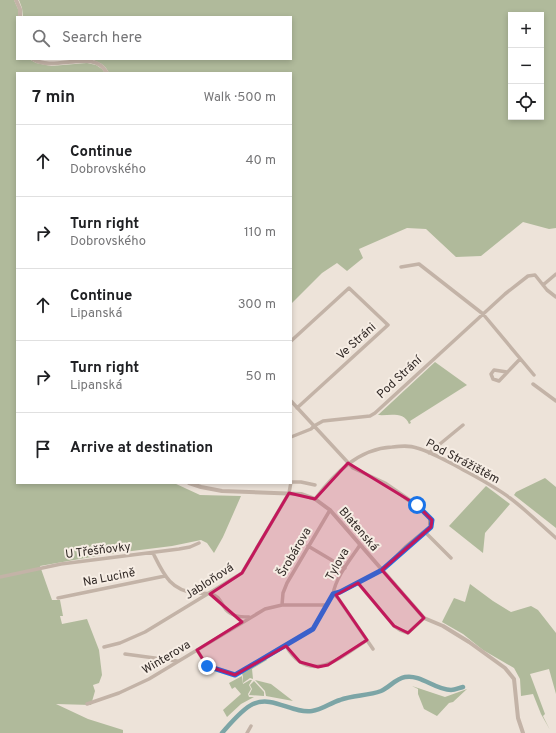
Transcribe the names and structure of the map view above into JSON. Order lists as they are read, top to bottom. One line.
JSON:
{"streets":{"street":["Ve Stráni","Pod Strání","Pod Strážištěm","Blatenská","U Třešňovky","Šrobárova","Tylova","Na Lucině","Jabloňová","Winterova"]},"crossings":[["Pod Strážištěm","Blatenská"],["Blatenská","Šrobárova"],["Blatenská","Tylova"],["Blatenská","Jabloňová"],["Šrobárova","Winterova"],["Tylova","Winterova"]],"page":{"map_buttons":["+","−"],"search":"Search here","heading":["7 min","Walk · 500 m"],"list":[["Continue","Dobrovského","40 m"],["Turn right","Dobrovského","110 m"],["Continue","Lipanská","300 m"],["Turn right","Lipanská","50 m"],"Arrive at destination"]}}
